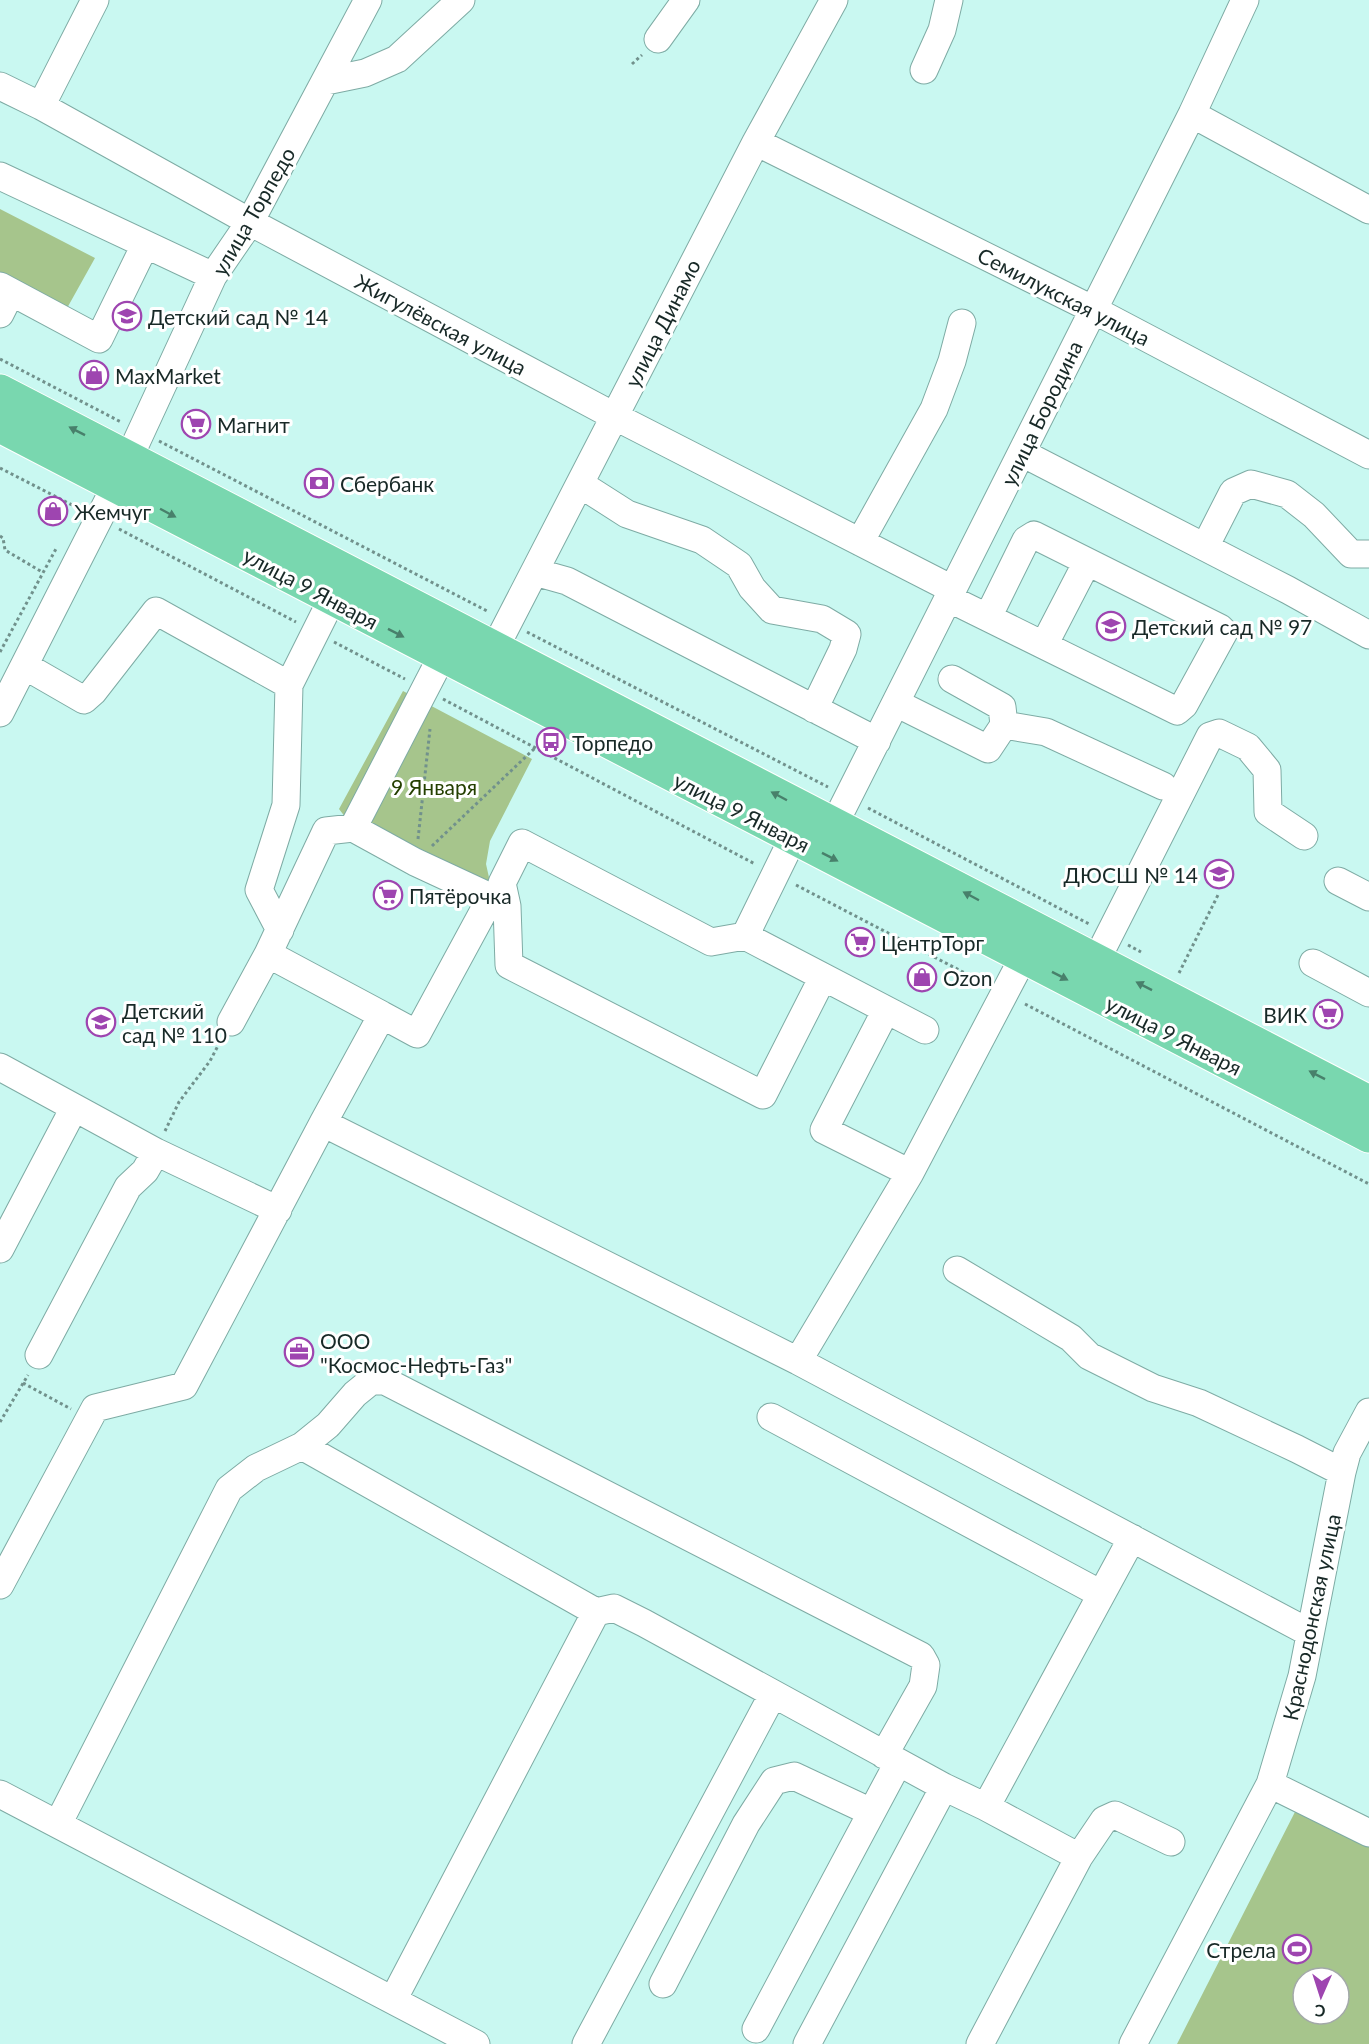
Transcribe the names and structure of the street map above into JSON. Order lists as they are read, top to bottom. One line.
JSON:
{"streets":{"main road":["улица 9 Января"],"street":["улица Торпедо","Семилукская улица","улица Динамо","Жигулёвская улица","улица Бородина","Краснодонская улица"]},"crossings":[["улица Торпедо","Жигулёвская улица"],["улица Торпедо","улица 9 Января"],["Семилукская улица","улица Динамо"],["Семилукская улица","улица Бородина"],["улица Динамо","Жигулёвская улица"],["улица Динамо","улица 9 Января"],["Жигулёвская улица","улица Бородина"],["улица Бородина","улица 9 Января"]],"parks":["9 Января"],"places":{"school or university":["Детский сад № 14","Детский сад № 97","ДЮСШ № 14","Детский сад № 110"],"shop":["MaxMarket","Жемчуг","Ozon"],"supermarket":["Магнит","Пятёрочка","ЦентрТорг","ВИК"],"bank":["Сбербанк"],"bus stop":["Торпедо"],"office":["ООО \"Космос-Нефть-Газ\""],"sports":["Стрела"]},"north":"bottom"}
